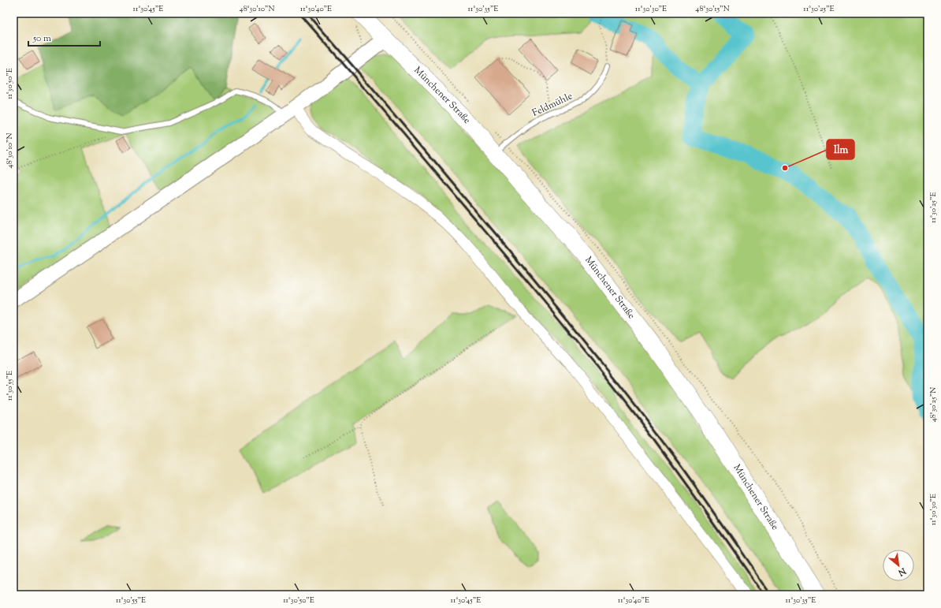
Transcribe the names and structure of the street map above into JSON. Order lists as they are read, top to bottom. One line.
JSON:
{"streets":{"main road":["Münchener Straße"],"lane":["Feldmühle"]},"crossings":[["Münchener Straße","Feldmühle"]],"places":["Ilm"],"scale_bar":"50 m","north":"bottom right","coordinates":["11°30'45\"E","48°30'10\"N","11°30'40\"E","11°30'35\"E","11°30'30\"E","48°30'15\"N","11°30'25\"E","11°30'50\"E","11°30'55\"E","48°30'25\"N"]}
